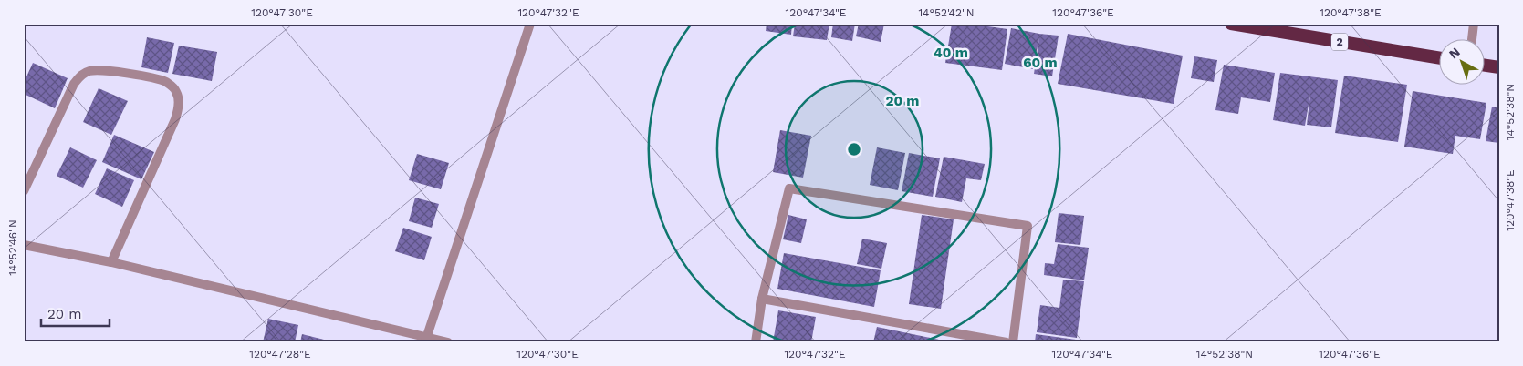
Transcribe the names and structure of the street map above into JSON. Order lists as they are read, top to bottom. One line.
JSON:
{"streets":{"highway":["2"]},"scale_bar":"20 m","north":"top left","coordinates":["120°47'30\"E","120°47'32\"E","120°47'34\"E","14°52'42\"N","120°47'36\"E","120°47'38\"E","14°52'38\"N","14°52'46\"N","120°47'28\"E"],"rings":["40 m","60 m","20 m"]}
